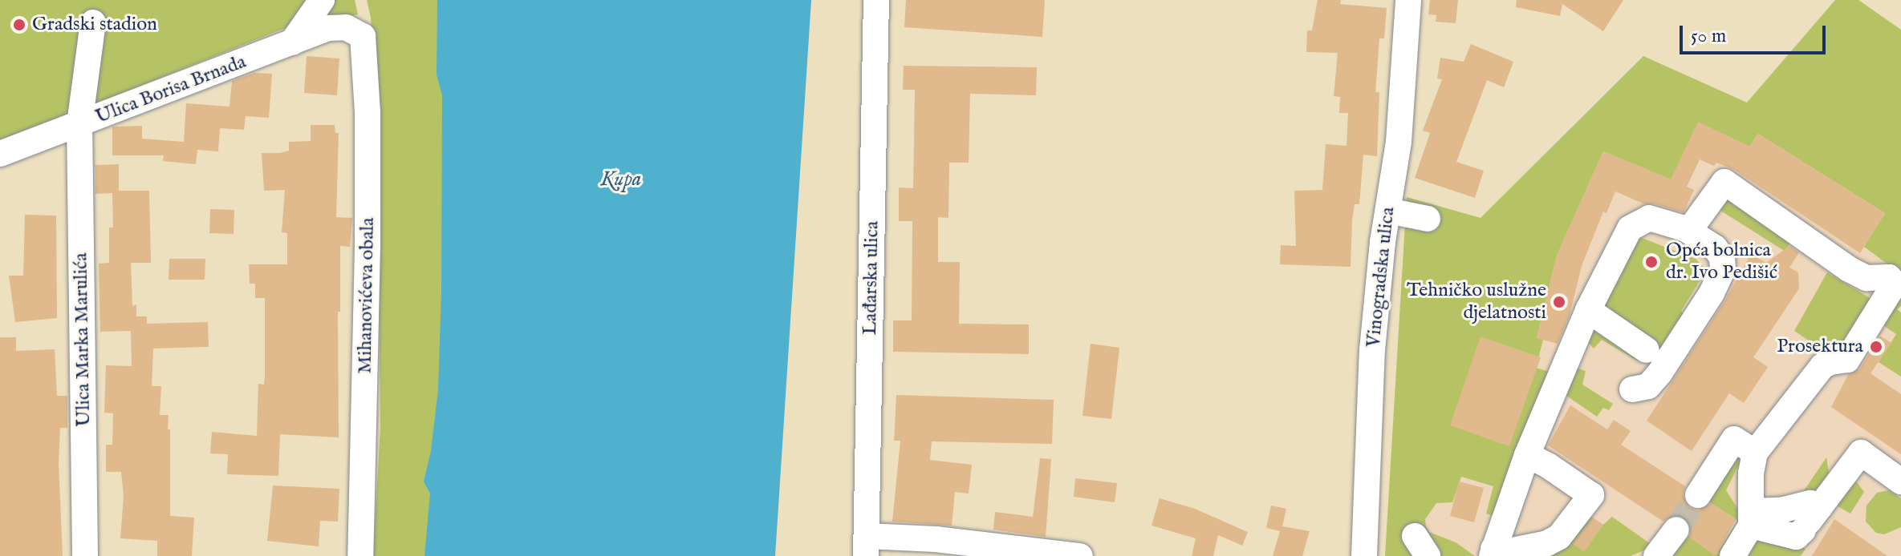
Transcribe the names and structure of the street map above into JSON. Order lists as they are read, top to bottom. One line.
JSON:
{"streets":{"street":["Ulica Borisa Brnada","Vinogradska ulica","Lađarska ulica","Mihanovićeva obala","Ulica Marka Marulića"]},"crossings":[["Ulica Borisa Brnada","Mihanovićeva obala"],["Ulica Borisa Brnada","Ulica Marka Marulića"]],"water":["Kupa"],"places":["Gradski stadion","Opća bolnica dr. Ivo Pedišić","Tehničko uslužne djelatnosti","Prosektura"],"scale_bar":"50 m"}
